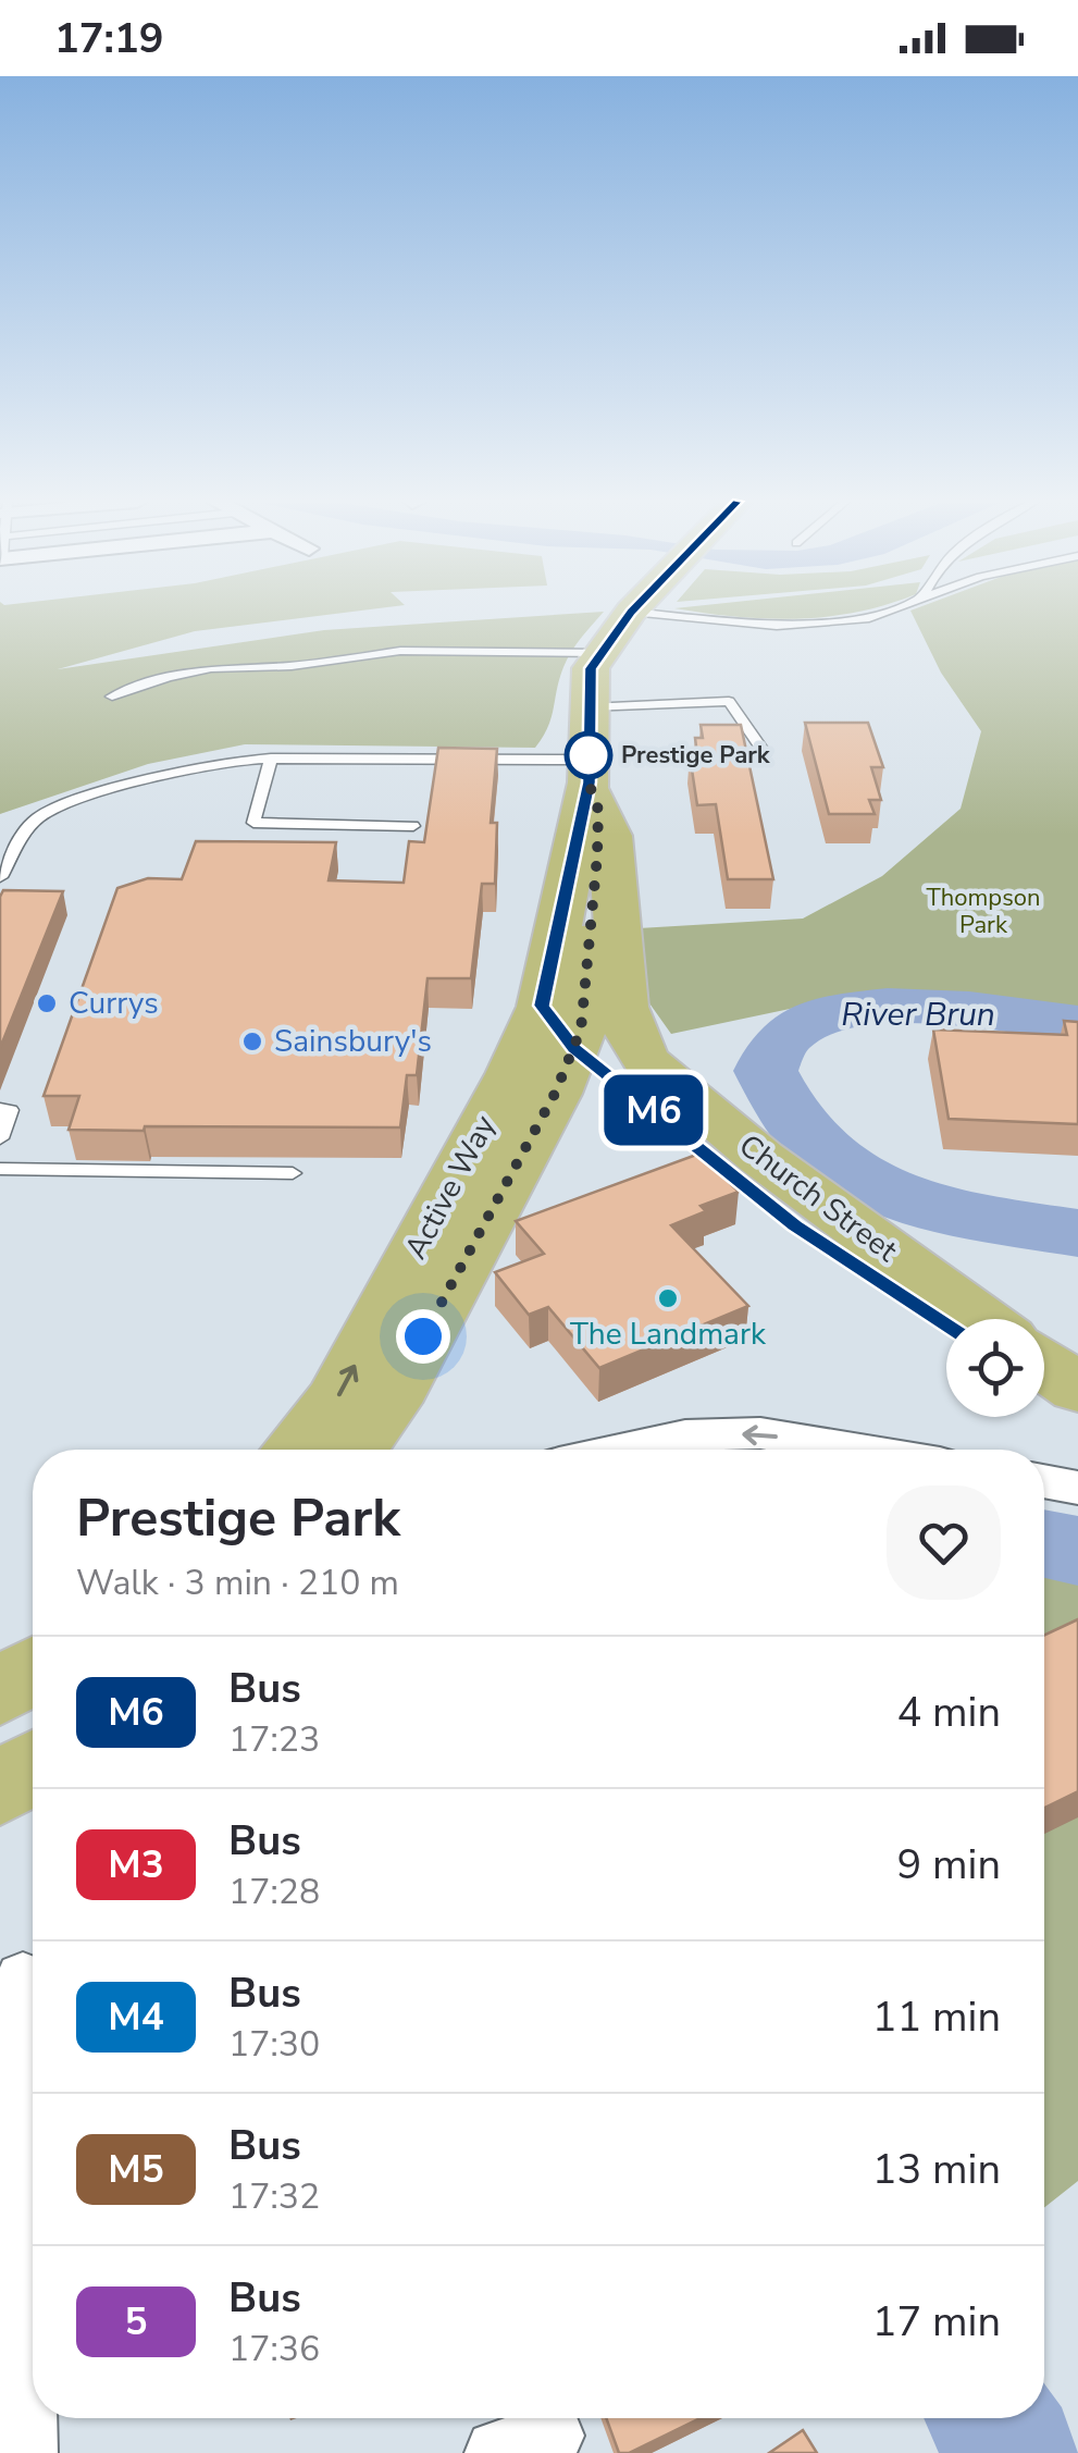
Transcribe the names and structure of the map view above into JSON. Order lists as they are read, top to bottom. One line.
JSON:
{"streets":{"main road":["Active Way","Church Street"]},"crossings":[["Active Way","Church Street"]],"water":["River Brun"],"parks":["Thompson Park"],"places":["Prestige Park","Currys","Sainsbury's","The Landmark"],"lines":["bus line M6"],"page":{"status":"17:19","on_map":"M6","heading":["Prestige Park","Walk · 3 min · 210 m"],"list":[{"mark":"M6","name":"Bus","note":"17:23","value":"4 min"},{"mark":"M3","name":"Bus","note":"17:28","value":"9 min"},{"mark":"M4","name":"Bus","note":"17:30","value":"11 min"},{"mark":"M5","name":"Bus","note":"17:32","value":"13 min"},{"mark":"5","name":"Bus","note":"17:36","value":"17 min"}]}}
